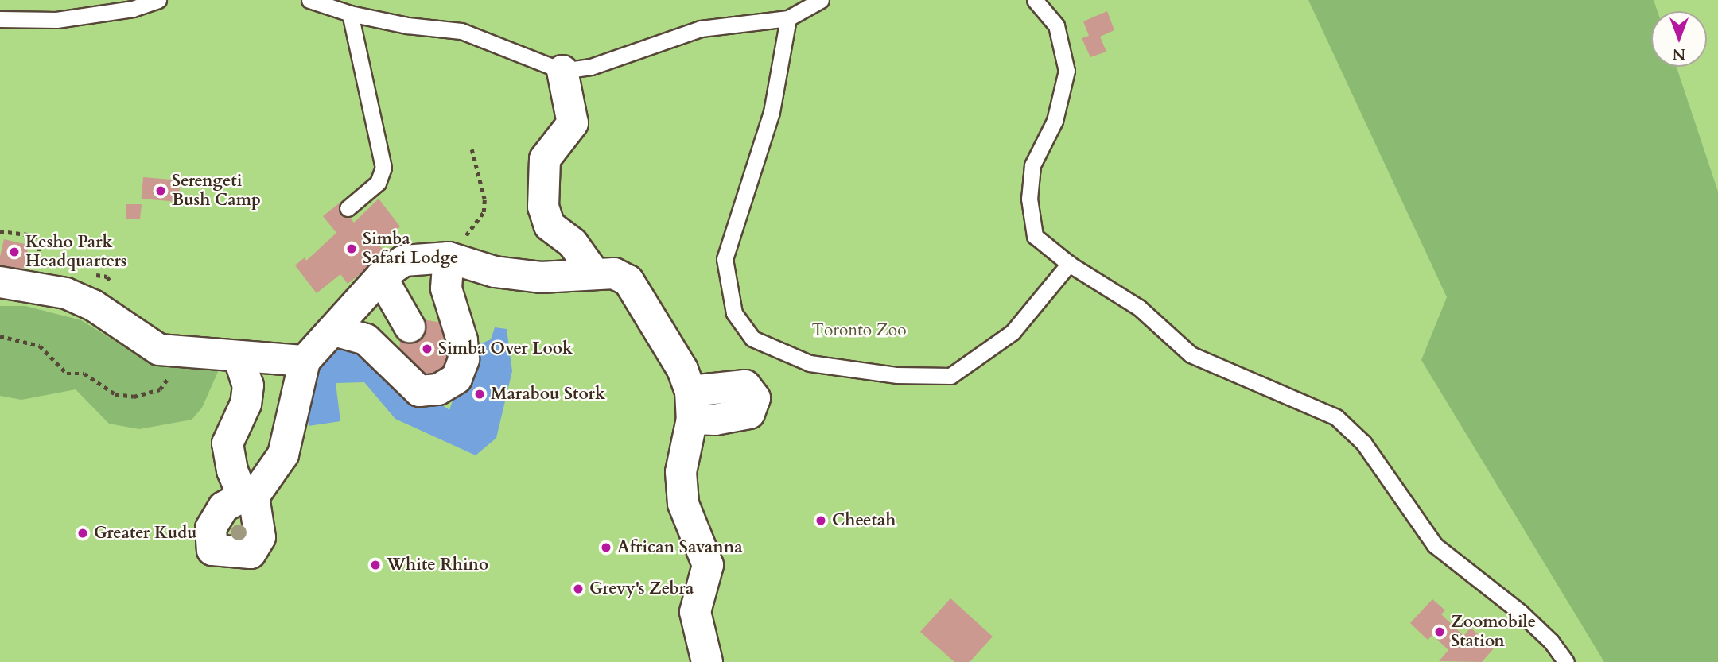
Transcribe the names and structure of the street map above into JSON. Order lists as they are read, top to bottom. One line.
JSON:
{"parks":["Toronto Zoo"],"places":["Serengeti Bush Camp","Simba Safari Lodge","Kesho Park Headquarters","Simba Over Look","Marabou Stork","Cheetah","Greater Kudu","African Savanna","White Rhino","Grevy's Zebra","Zoomobile Station"],"north":"bottom"}
